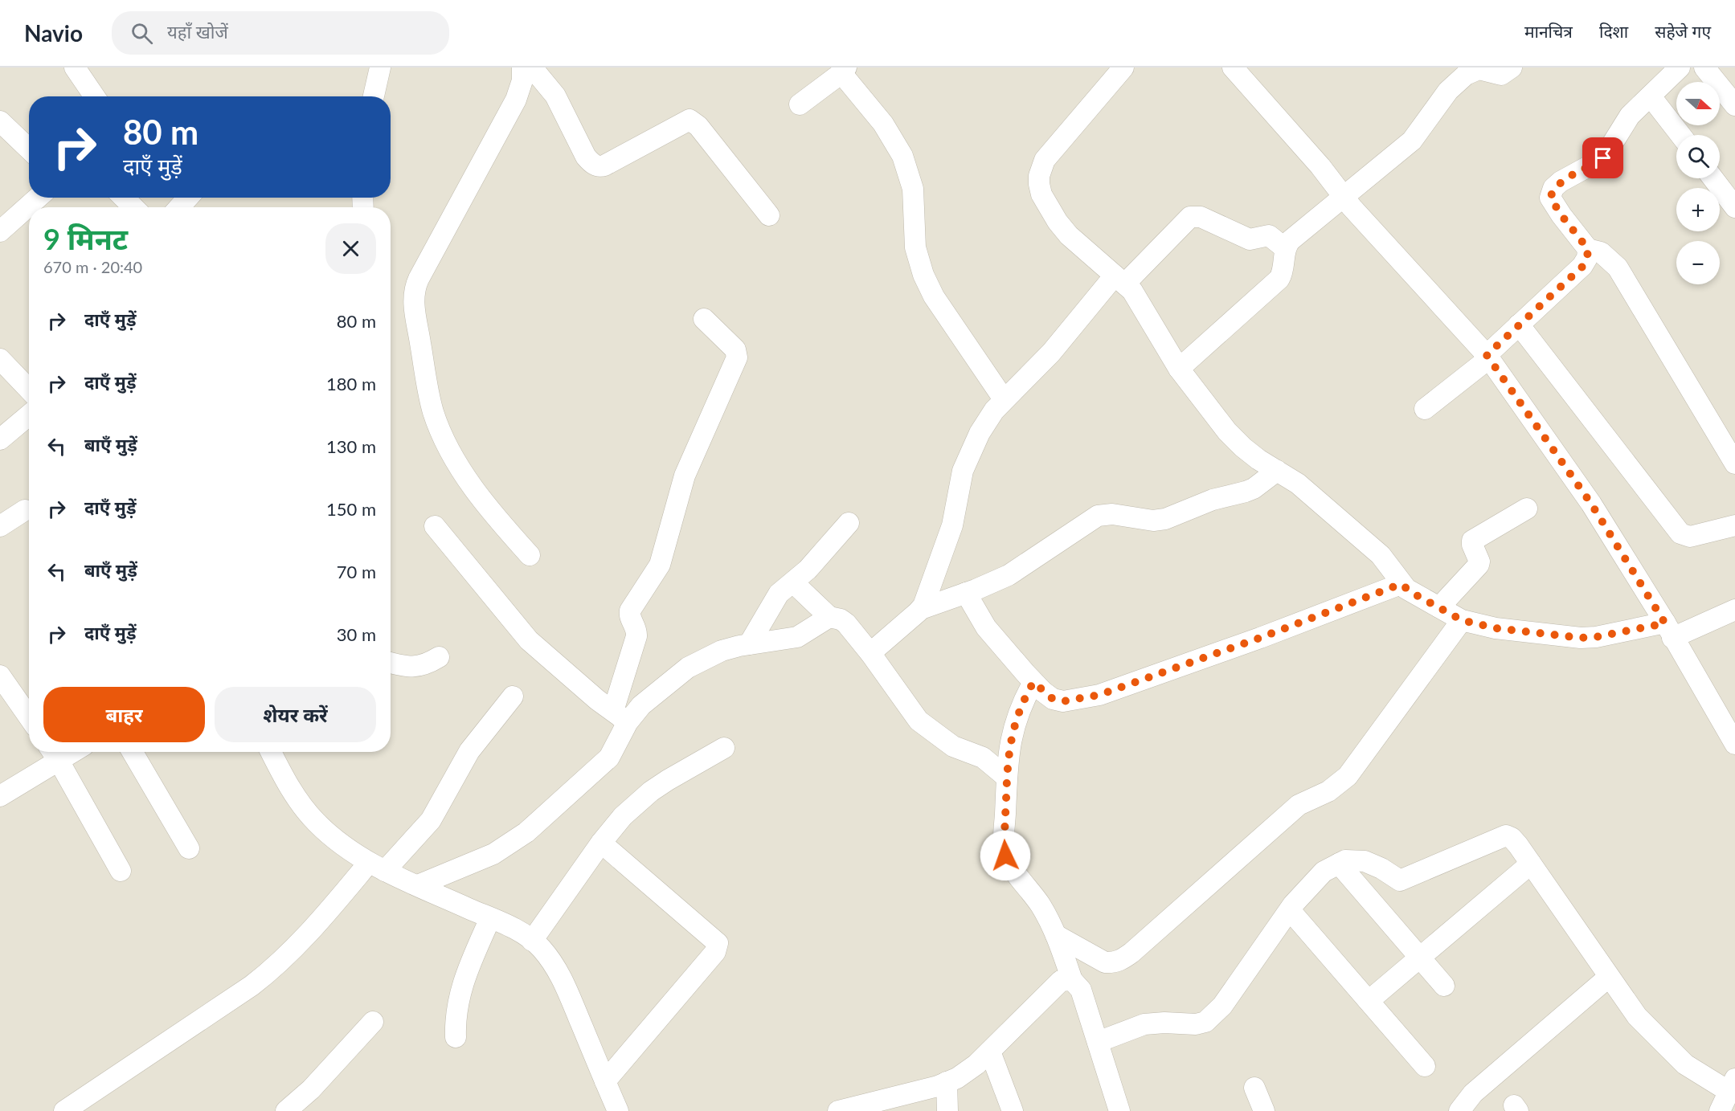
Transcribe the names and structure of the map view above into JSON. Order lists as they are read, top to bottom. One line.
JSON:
{"north":"right","page":{"header":"Navio","search":"यहाँ खोजें","nav":["मानचित्र","दिशा","सहेजे गए"],"map_buttons":["+","−"],"turn":["80 m","दाएँ मुड़ें"],"heading":["9 मिनट","670 m · 20:40"],"list":[{"name":"दाएँ मुड़ें","value":"80 m"},{"name":"दाएँ मुड़ें","value":"180 m"},{"name":"बाएँ मुड़ें","value":"130 m"},{"name":"दाएँ मुड़ें","value":"150 m"},{"name":"बाएँ मुड़ें","value":"70 m"},{"name":"दाएँ मुड़ें","value":"30 m"}],"buttons":["बाहर","शेयर करें"]}}
